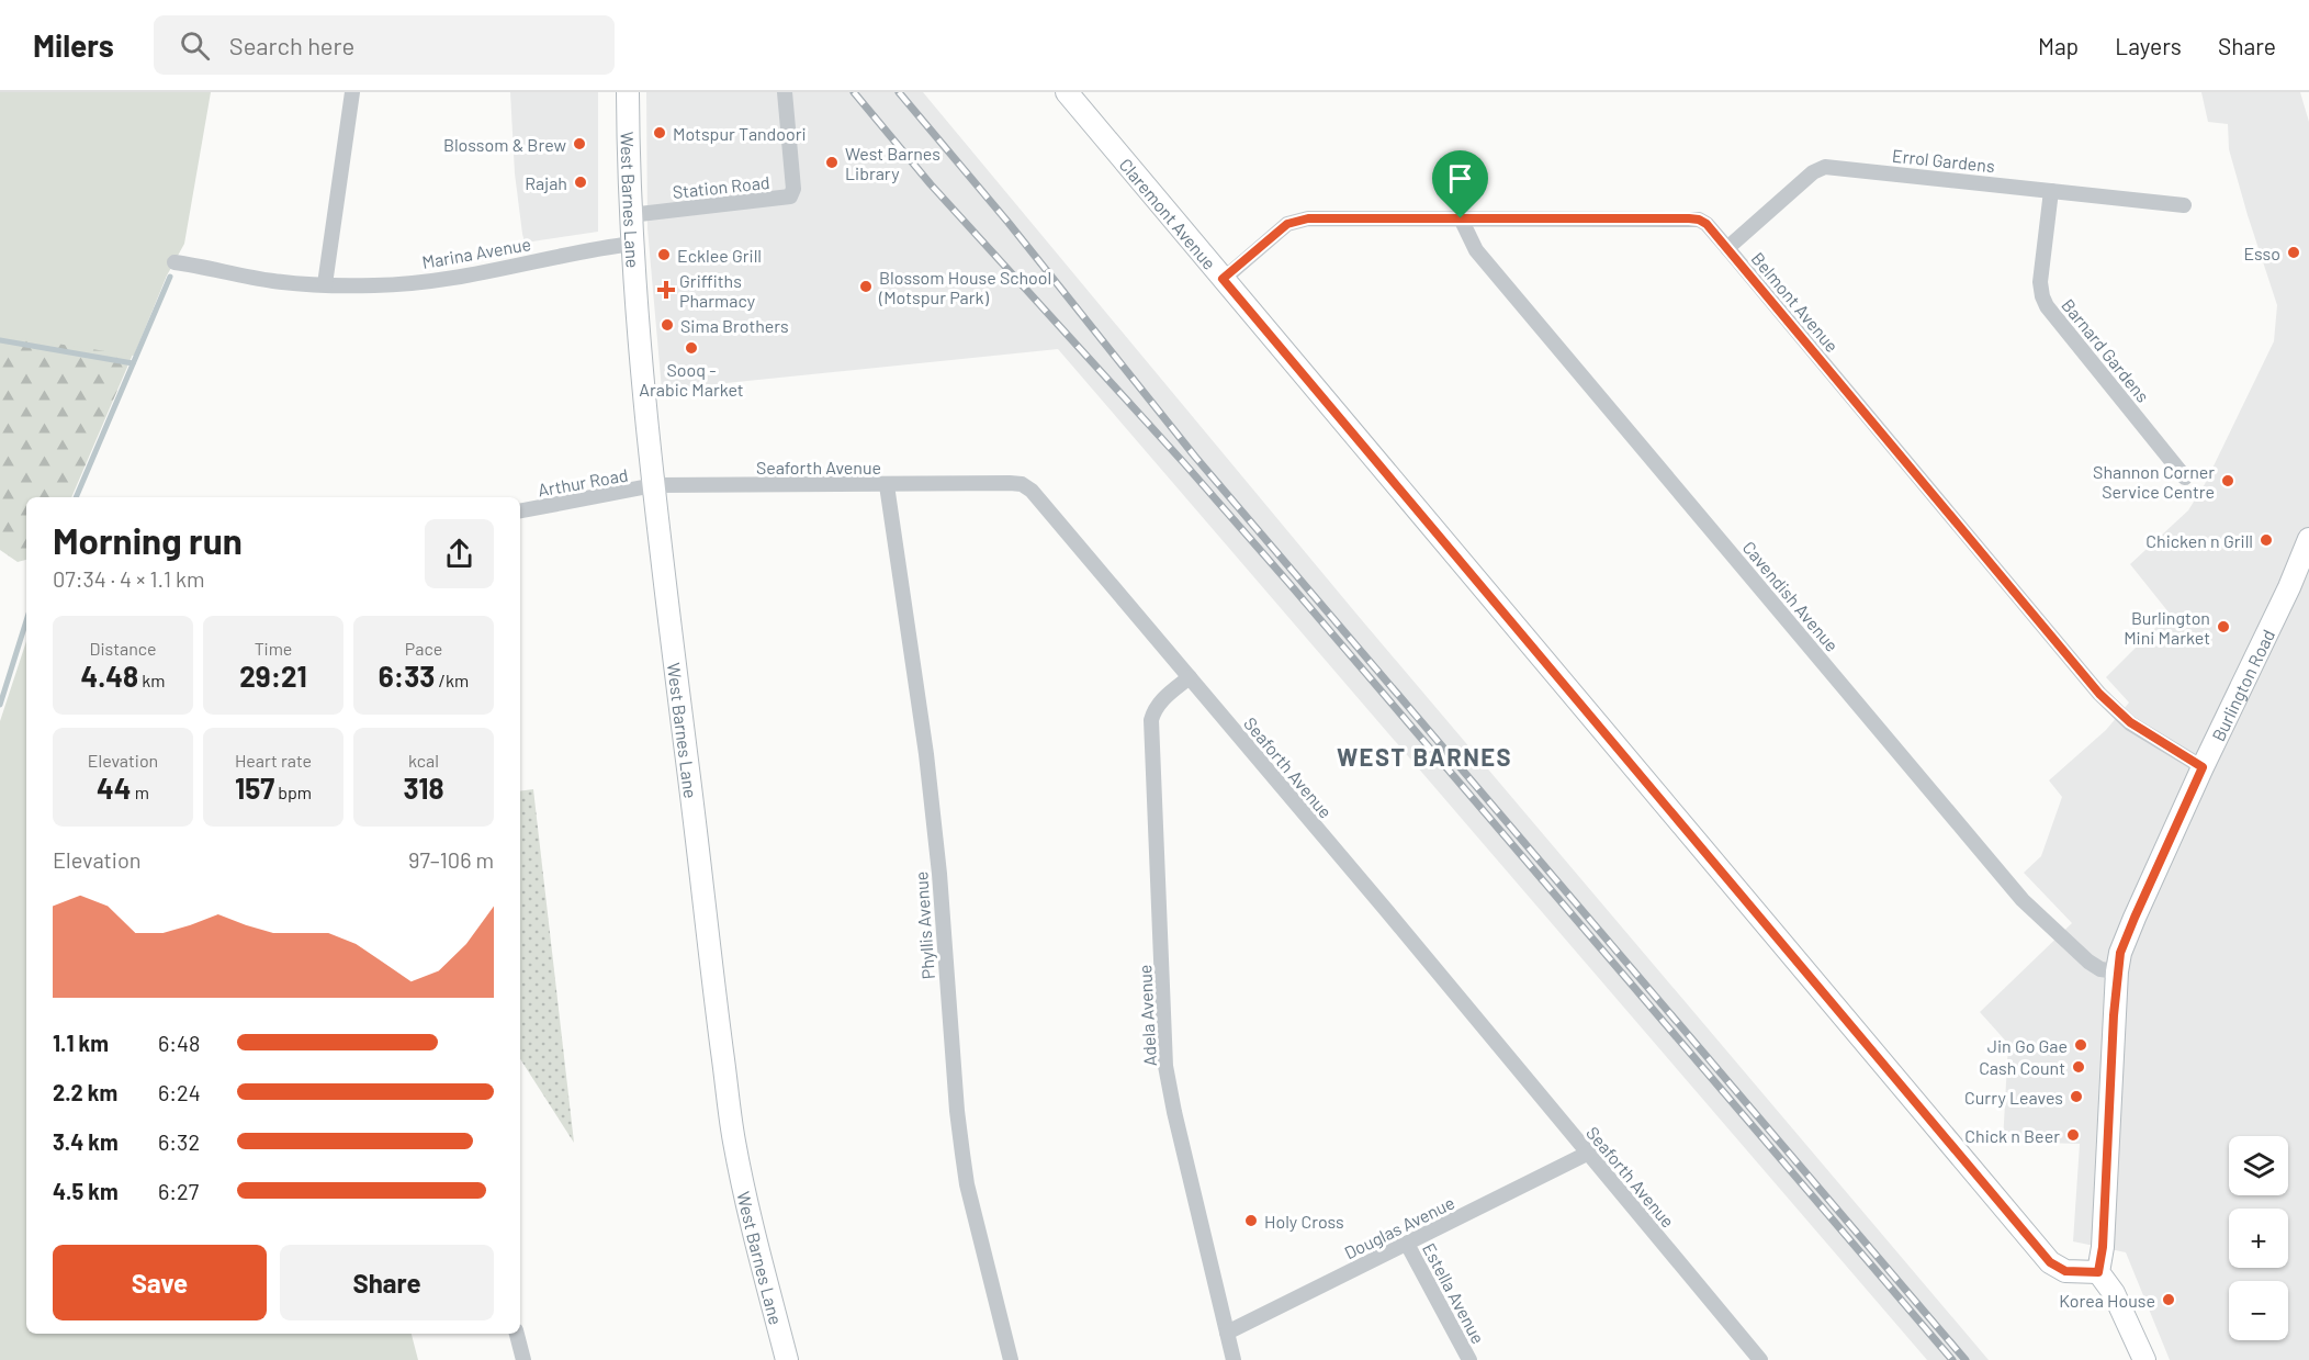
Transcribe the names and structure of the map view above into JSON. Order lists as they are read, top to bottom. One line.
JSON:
{"streets":{"street":["Errol Gardens","Station Road","West Barnes Lane","Claremont Avenue","Marina Avenue","Belmont Avenue","Barnard Gardens","Seaforth Avenue","Arthur Road","Cavendish Avenue","Burlington Road","Phyllis Avenue","Adela Avenue","Douglas Avenue","Estella Avenue"]},"crossings":[["Errol Gardens","Belmont Avenue"],["Errol Gardens","Barnard Gardens"],["Station Road","West Barnes Lane"],["West Barnes Lane","Marina Avenue"],["West Barnes Lane","Seaforth Avenue"],["West Barnes Lane","Arthur Road"],["Claremont Avenue","Belmont Avenue"],["Claremont Avenue","Burlington Road"],["Belmont Avenue","Cavendish Avenue"],["Belmont Avenue","Burlington Road"],["Seaforth Avenue","Arthur Road"],["Seaforth Avenue","Phyllis Avenue"],["Seaforth Avenue","Adela Avenue"],["Seaforth Avenue","Douglas Avenue"],["Cavendish Avenue","Burlington Road"],["Adela Avenue","Douglas Avenue"],["Douglas Avenue","Estella Avenue"]],"districts":["WEST BARNES"],"places":{"other":["Motspur Tandoori","Blossom & Brew","West Barnes Library","Rajah","Esso","Ecklee Grill","Blossom House School (Motspur Park)","Sima Brothers","Sooq - Arabic Market","Shannon Corner Service Centre","Chicken n Grill","Burlington Mini Market","Jin Go Gae","Cash Count","Curry Leaves","Chick n Beer","Holy Cross","Korea House"],"health":["Griffiths Pharmacy"]},"page":{"header":"Milers","search":"Search here","nav":["Map","Layers","Share"],"heading":["Morning run","07:34 · 4 × 1.1 km"],"stats":[["Distance","4.48 km"],["Time","29:21"],["Pace","6:33 /km"],["Elevation","44 m"],["Heart rate","157 bpm"],["kcal","318"]],"chart":["Elevation","97–106 m"],"list":[{"name":"1.1 km","note":"6:48"},{"name":"2.2 km","note":"6:24"},{"name":"3.4 km","note":"6:32"},{"name":"4.5 km","note":"6:27"}],"map_buttons":["+","−"],"buttons":["Save","Share"]}}
